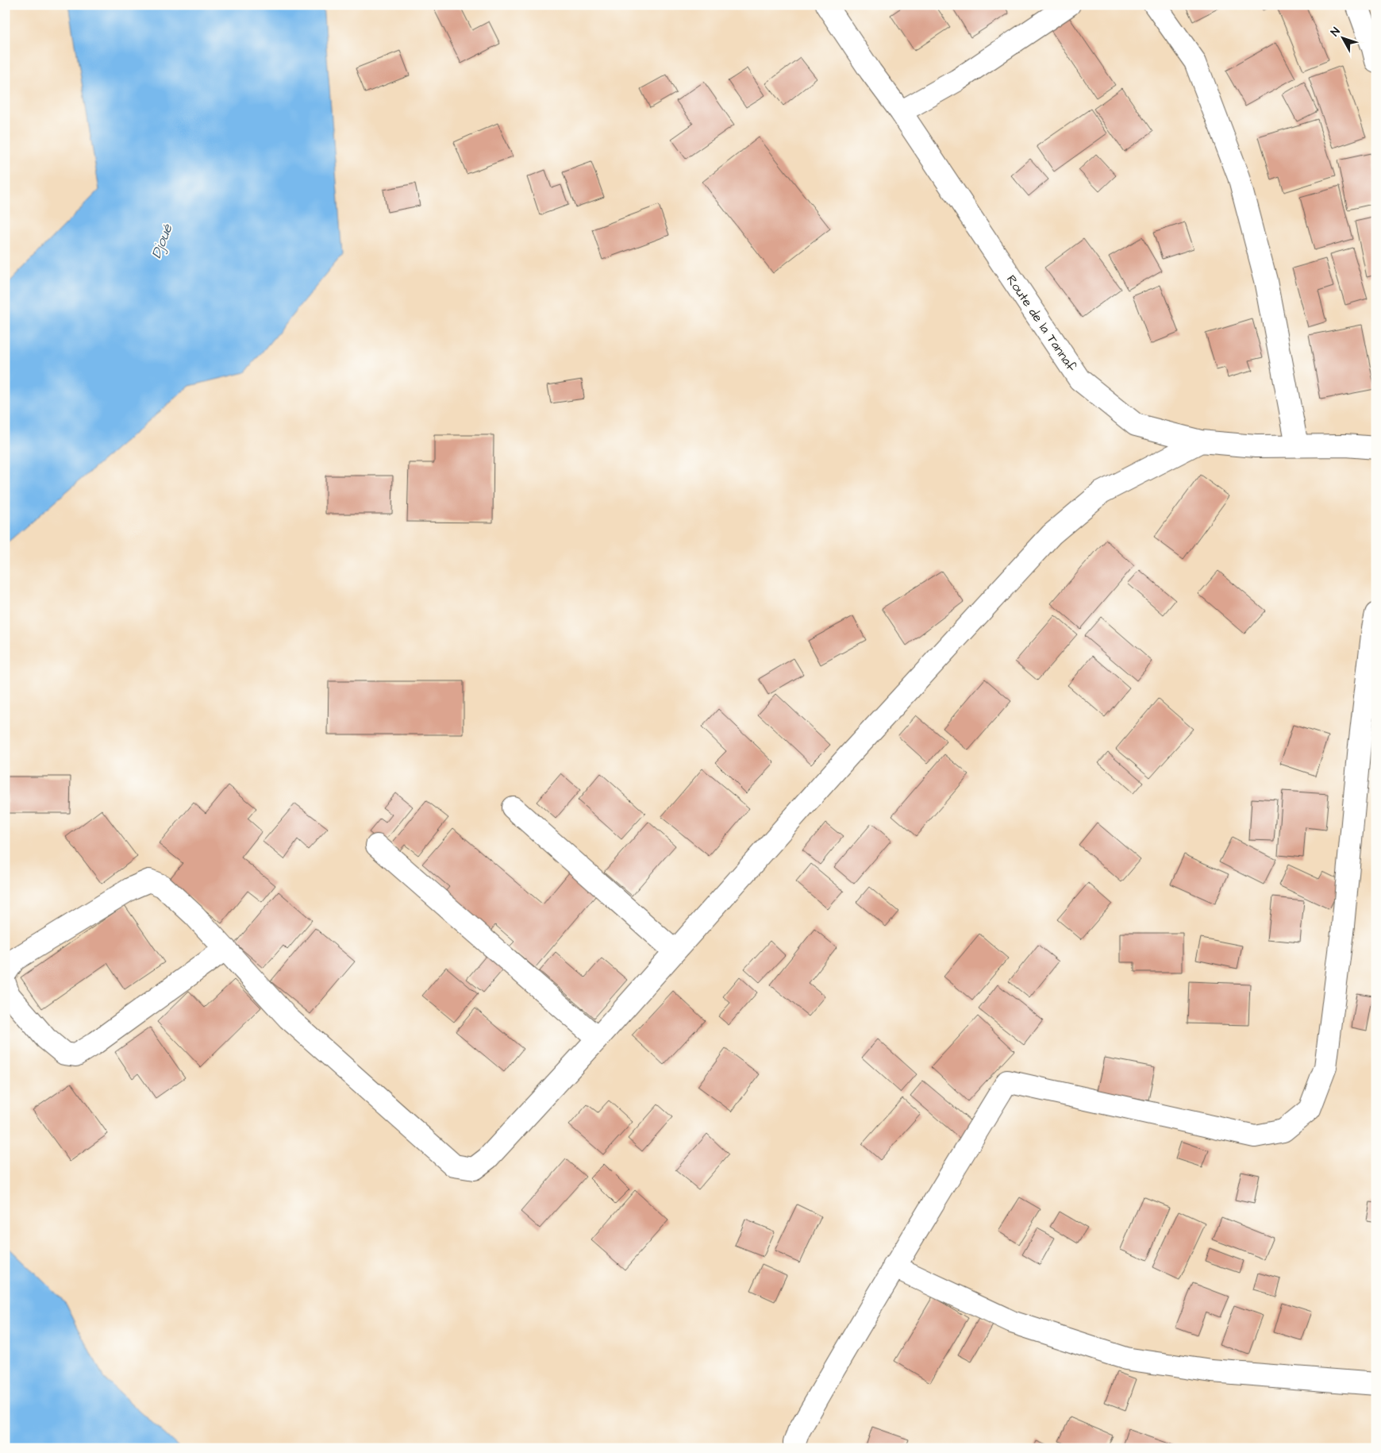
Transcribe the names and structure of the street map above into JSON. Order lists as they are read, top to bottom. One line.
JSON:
{"streets":{"street":["Route de la Tannaf"]},"water":["Djoué"],"north":"top left"}
